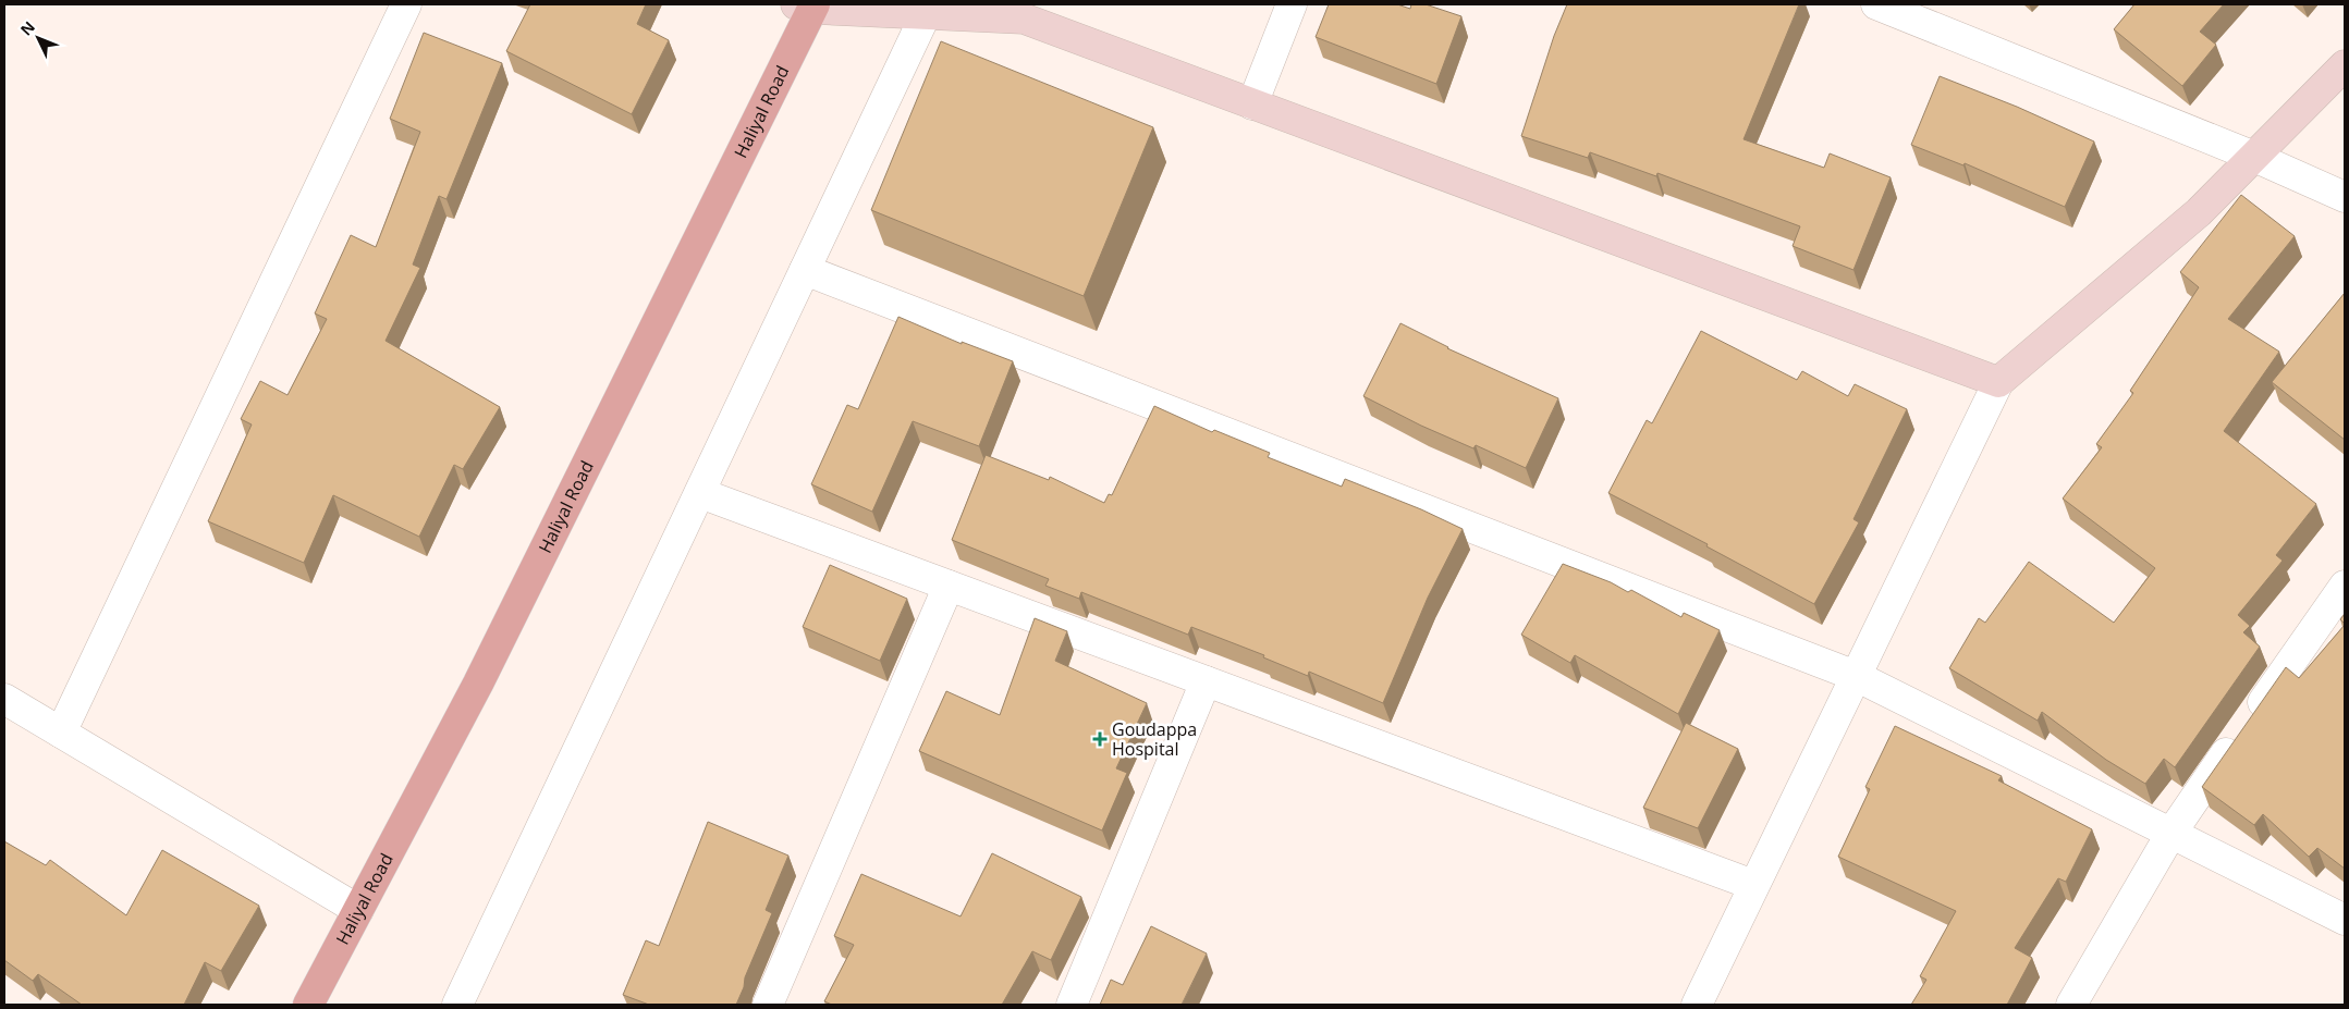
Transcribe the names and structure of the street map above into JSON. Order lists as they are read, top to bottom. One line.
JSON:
{"streets":{"main road":["Haliyal Road"]},"places":{"health":["Goudappa Hospital"]},"north":"top left"}
